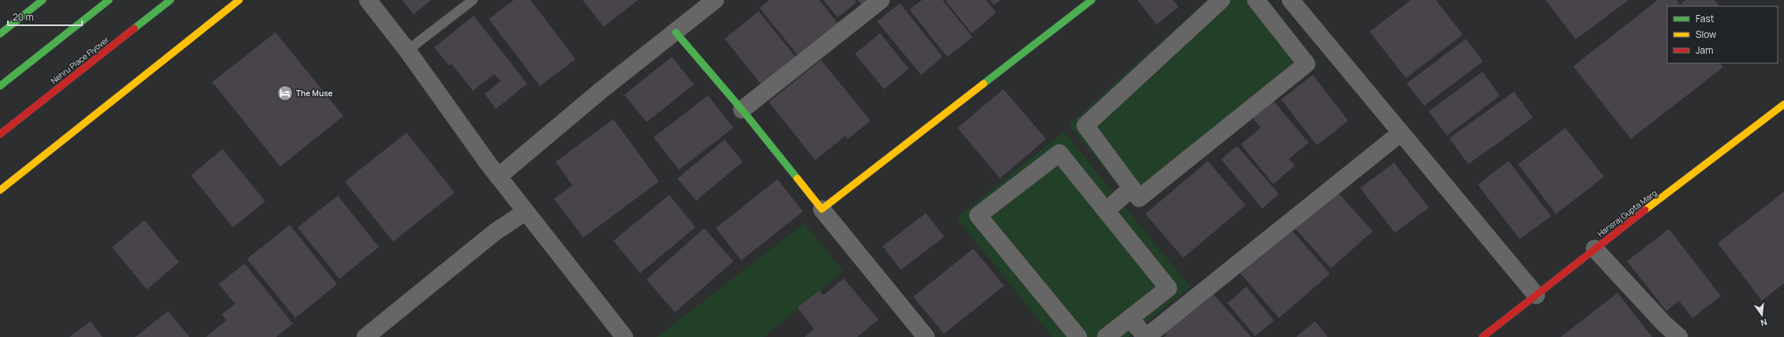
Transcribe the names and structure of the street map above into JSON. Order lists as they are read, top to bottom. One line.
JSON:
{"streets":{"street":["Nehru Place Flyover","Hansraj Gupta Marg"]},"places":{"hotel":["The Muse"]},"legend":["Fast","Slow","Jam"],"scale_bar":"20 m","north":"bottom"}
